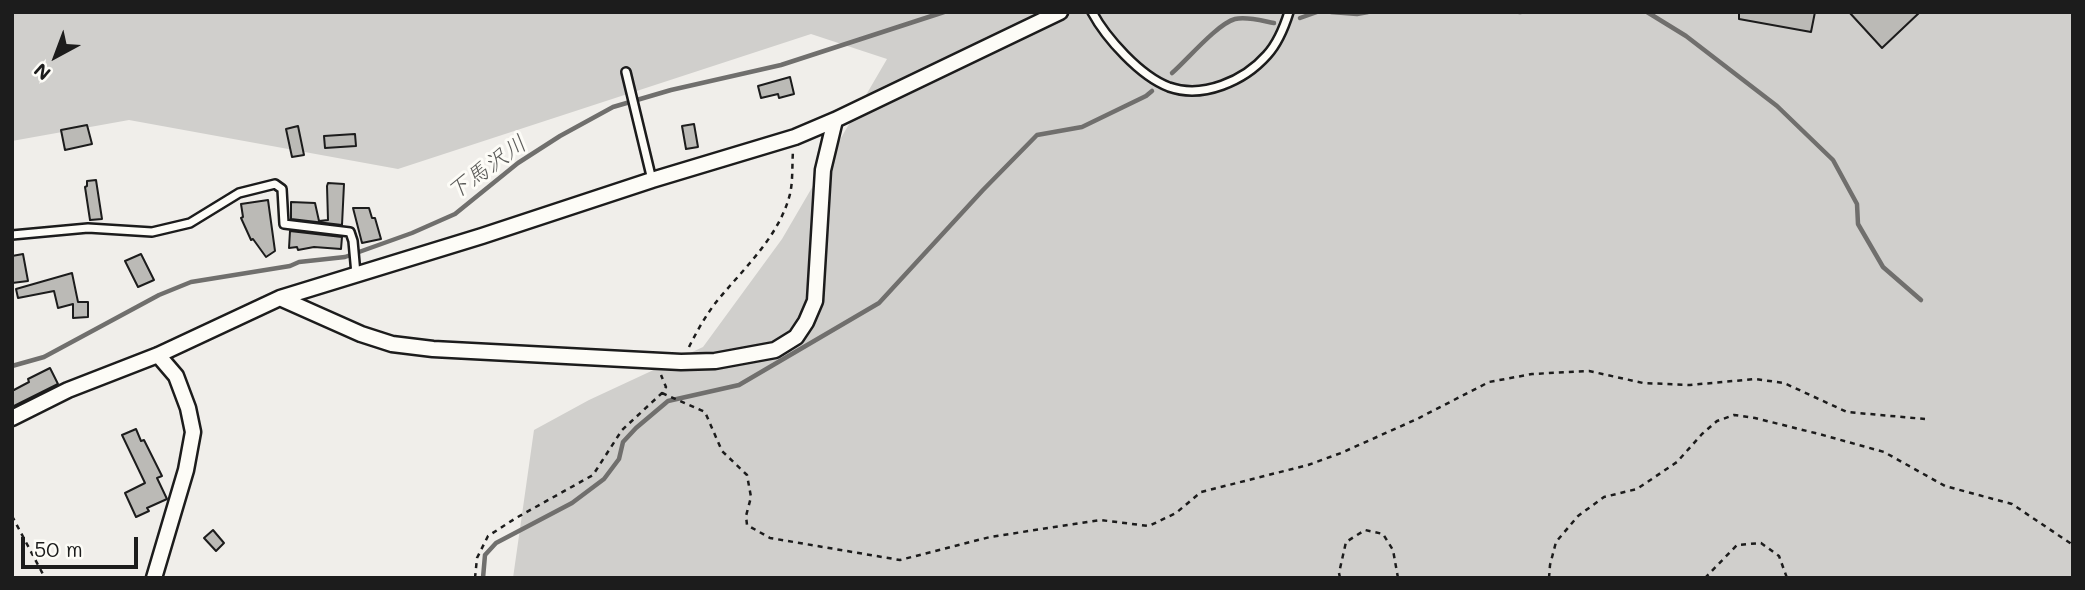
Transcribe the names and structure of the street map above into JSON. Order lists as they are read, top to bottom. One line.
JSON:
{"water":["下馬沢川"],"scale_bar":"50 m","north":"bottom left"}
